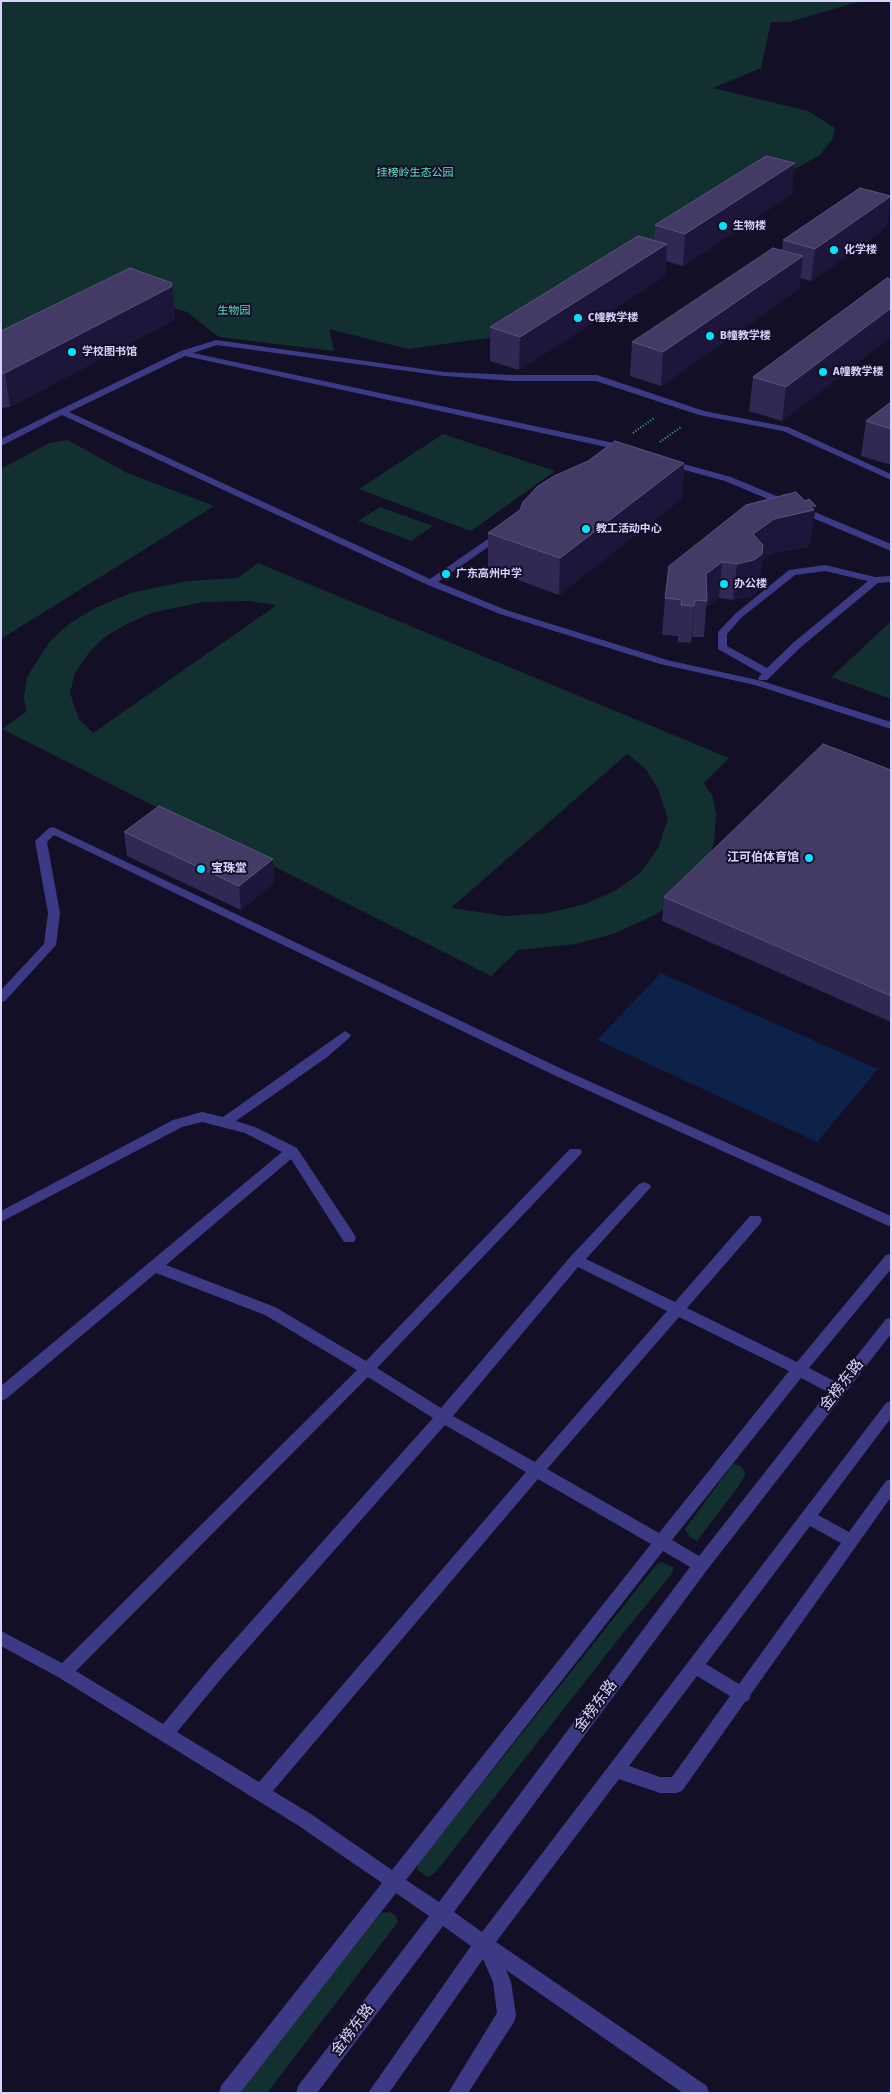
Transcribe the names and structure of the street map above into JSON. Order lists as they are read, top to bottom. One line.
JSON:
{"streets":{"street":["金榜东路"]},"parks":["挂榜岭生态公园","生物园"],"places":["生物楼","化学楼","C幢教学楼","B幢教学楼","学校图书馆","A幢教学楼","教工活动中心","广东高州中学","办公楼","江可伯体育馆","宝珠堂"]}
